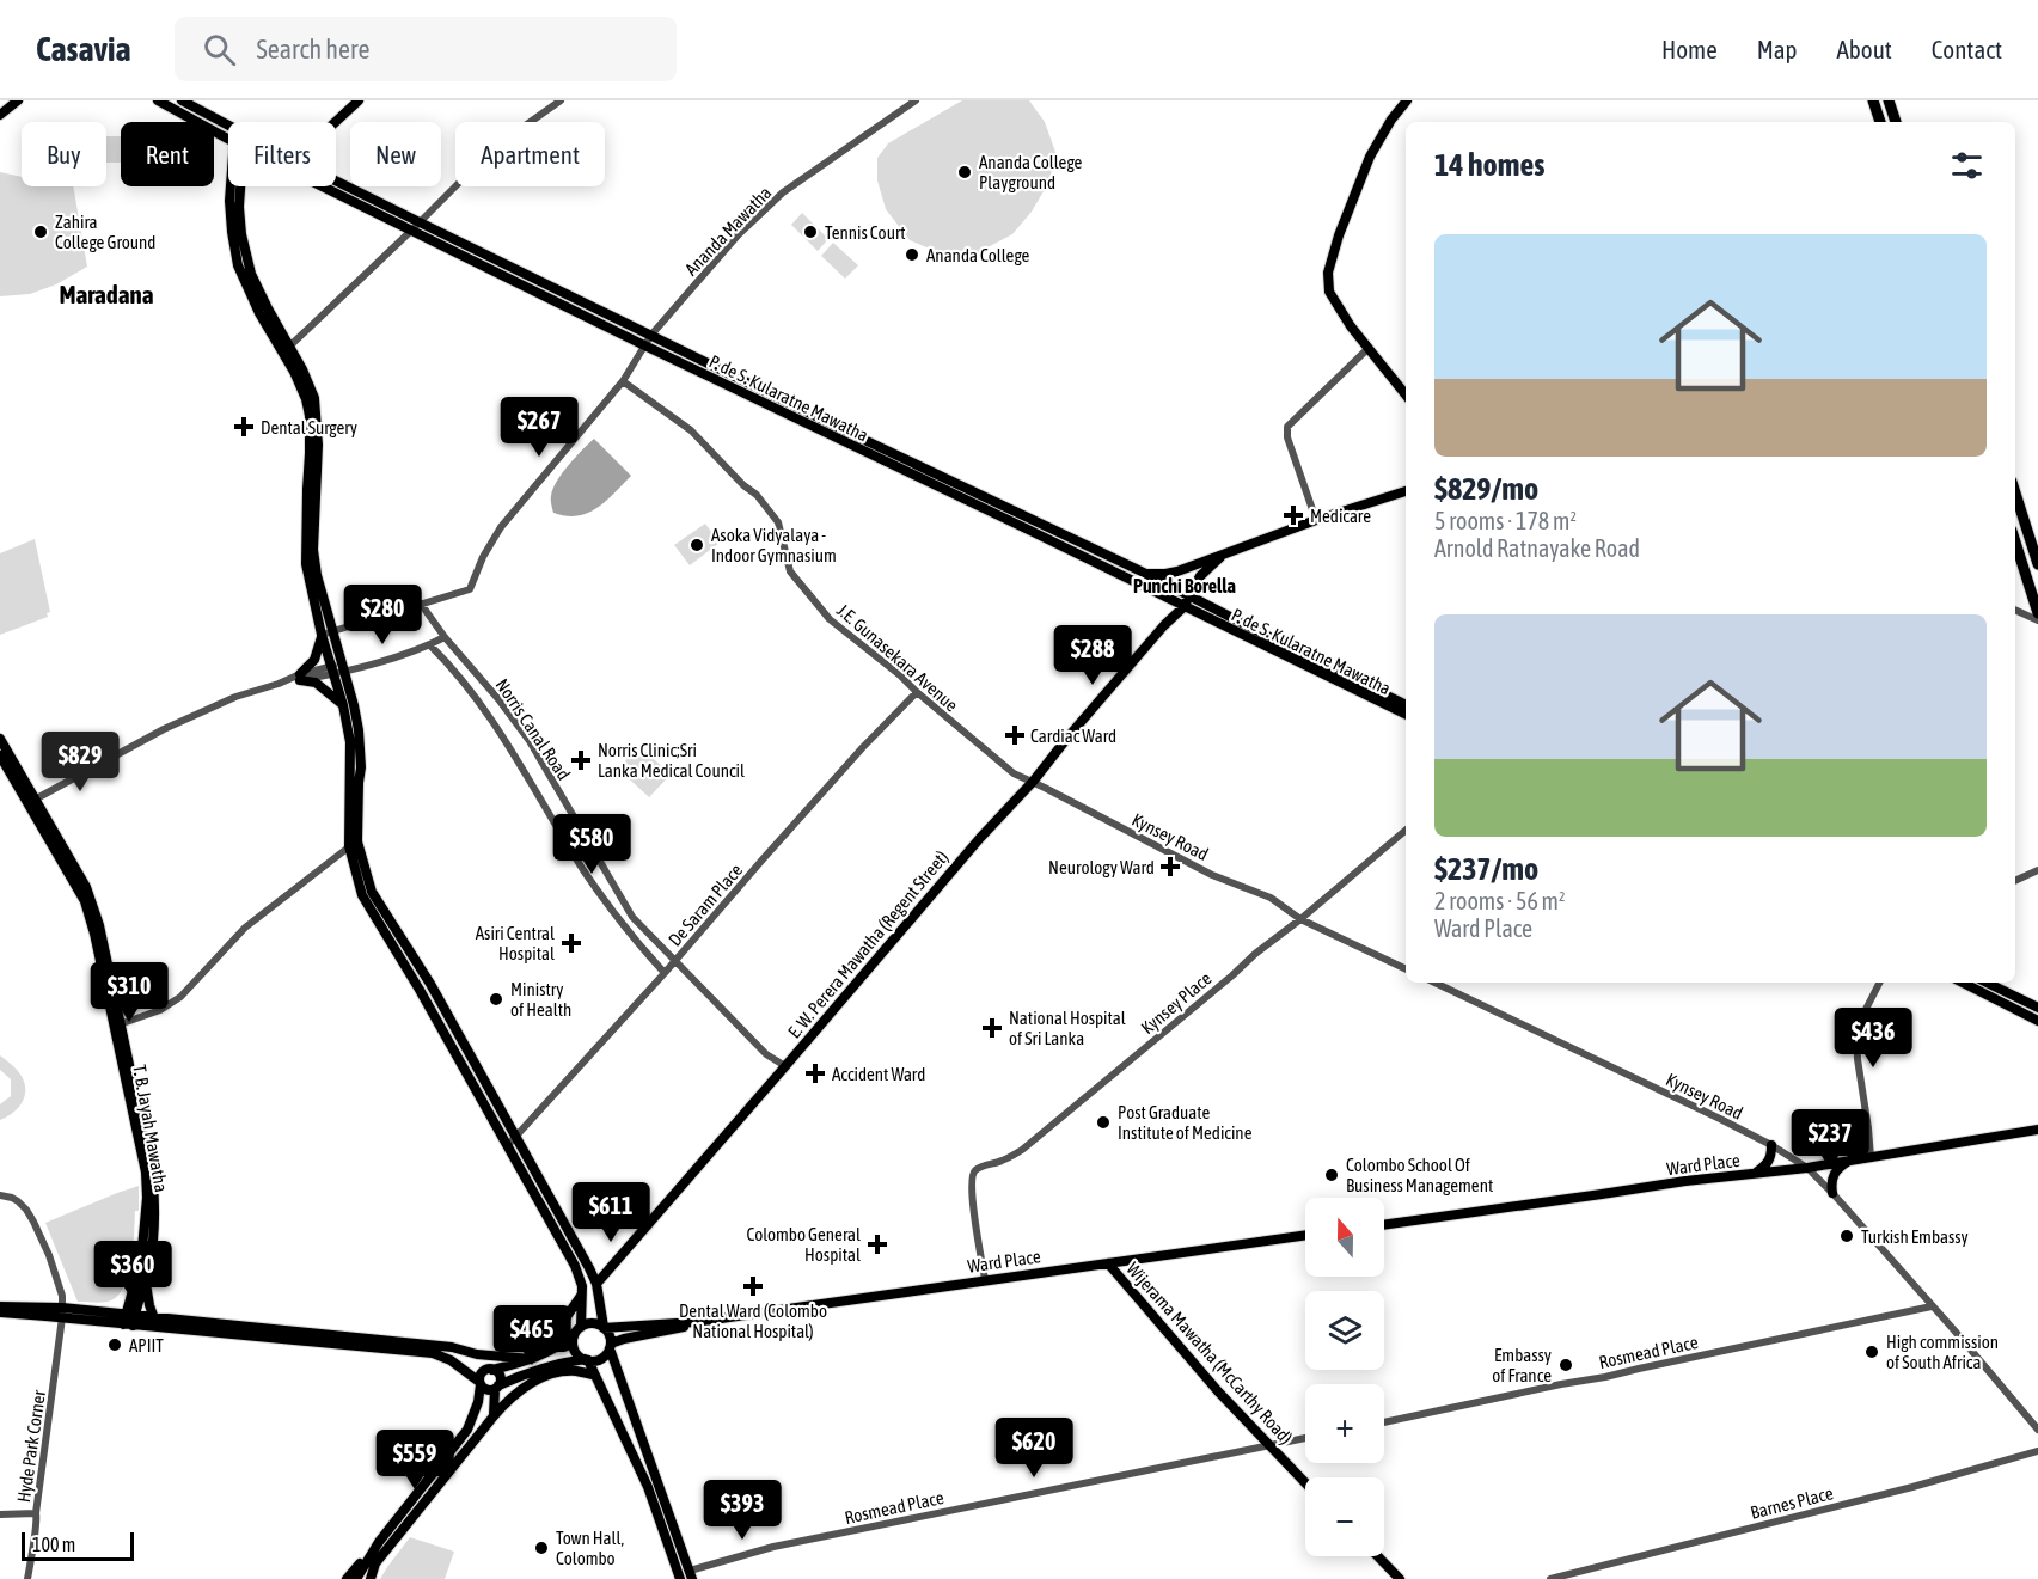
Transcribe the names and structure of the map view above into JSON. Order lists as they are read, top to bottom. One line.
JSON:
{"streets":{"main road":["P. de S. Kularatne Mawatha","E. W. Perera Mawatha (Regent Street)","T. B. Jayah Mawatha","Ward Place","Wijerama Mawatha (McCarthy Road)"],"street":["Ananda Mawatha","J.E. Gunasekara Avenue","Norris Canal Road","Kynsey Road","De Saram Place","Kynsey Place","Rosmead Place","Hyde Park Corner","Barnes Place"]},"crossings":[["Ananda Mawatha","P. de S. Kularatne Mawatha"],["Ananda Mawatha","J.E. Gunasekara Avenue"],["Ananda Mawatha","Norris Canal Road"],["P. de S. Kularatne Mawatha","E. W. Perera Mawatha (Regent Street)"],["J.E. Gunasekara Avenue","Kynsey Road"],["J.E. Gunasekara Avenue","De Saram Place"],["J.E. Gunasekara Avenue","E. W. Perera Mawatha (Regent Street)"],["Norris Canal Road","De Saram Place"],["Norris Canal Road","E. W. Perera Mawatha (Regent Street)"],["Kynsey Road","E. W. Perera Mawatha (Regent Street)"],["Kynsey Road","Kynsey Place"],["Kynsey Road","Ward Place"],["Kynsey Road","Rosmead Place"],["Kynsey Place","Ward Place"],["Ward Place","Wijerama Mawatha (McCarthy Road)"],["Rosmead Place","Wijerama Mawatha (McCarthy Road)"]],"districts":["Maradana","Punchi Borella"],"places":{"other":["Ananda College Playground","Zahira College Ground","Tennis Court","Ananda College","Asoka Vidyalaya - Indoor Gymnasium","Ministry of Health","Post Graduate Institute of Medicine","Colombo School Of Business Management","Turkish Embassy","APIIT","High commission of South Africa","Embassy of France","Town Hall, Colombo"],"health":["Dental Surgery","Medicare","Cardiac Ward","Norris Clinic;Sri Lanka Medical Council","Neurology Ward","Asiri Central Hospital","National Hospital of Sri Lanka","Accident Ward","Colombo General Hospital","Dental Ward (Colombo National Hospital)"]},"scale_bar":"100 m","north":"top","page":{"header":"Casavia","search":"Search here","nav":["Home","Map","About","Contact"],"chip":["Buy","Rent","Filters","New","Apartment"],"heading":"14 homes","list":[{"name":"$829/mo","note":"5 rooms · 178 m² · Arnold Ratnayake Road"},{"name":"$237/mo","note":"2 rooms · 56 m² · Ward Place"}],"price":["$267","$280","$288","$829","$580","$310","$436","$237","$611","$360","$465","$620","$559","$393"],"map_buttons":["+","−"],"scale":"100 m"}}
